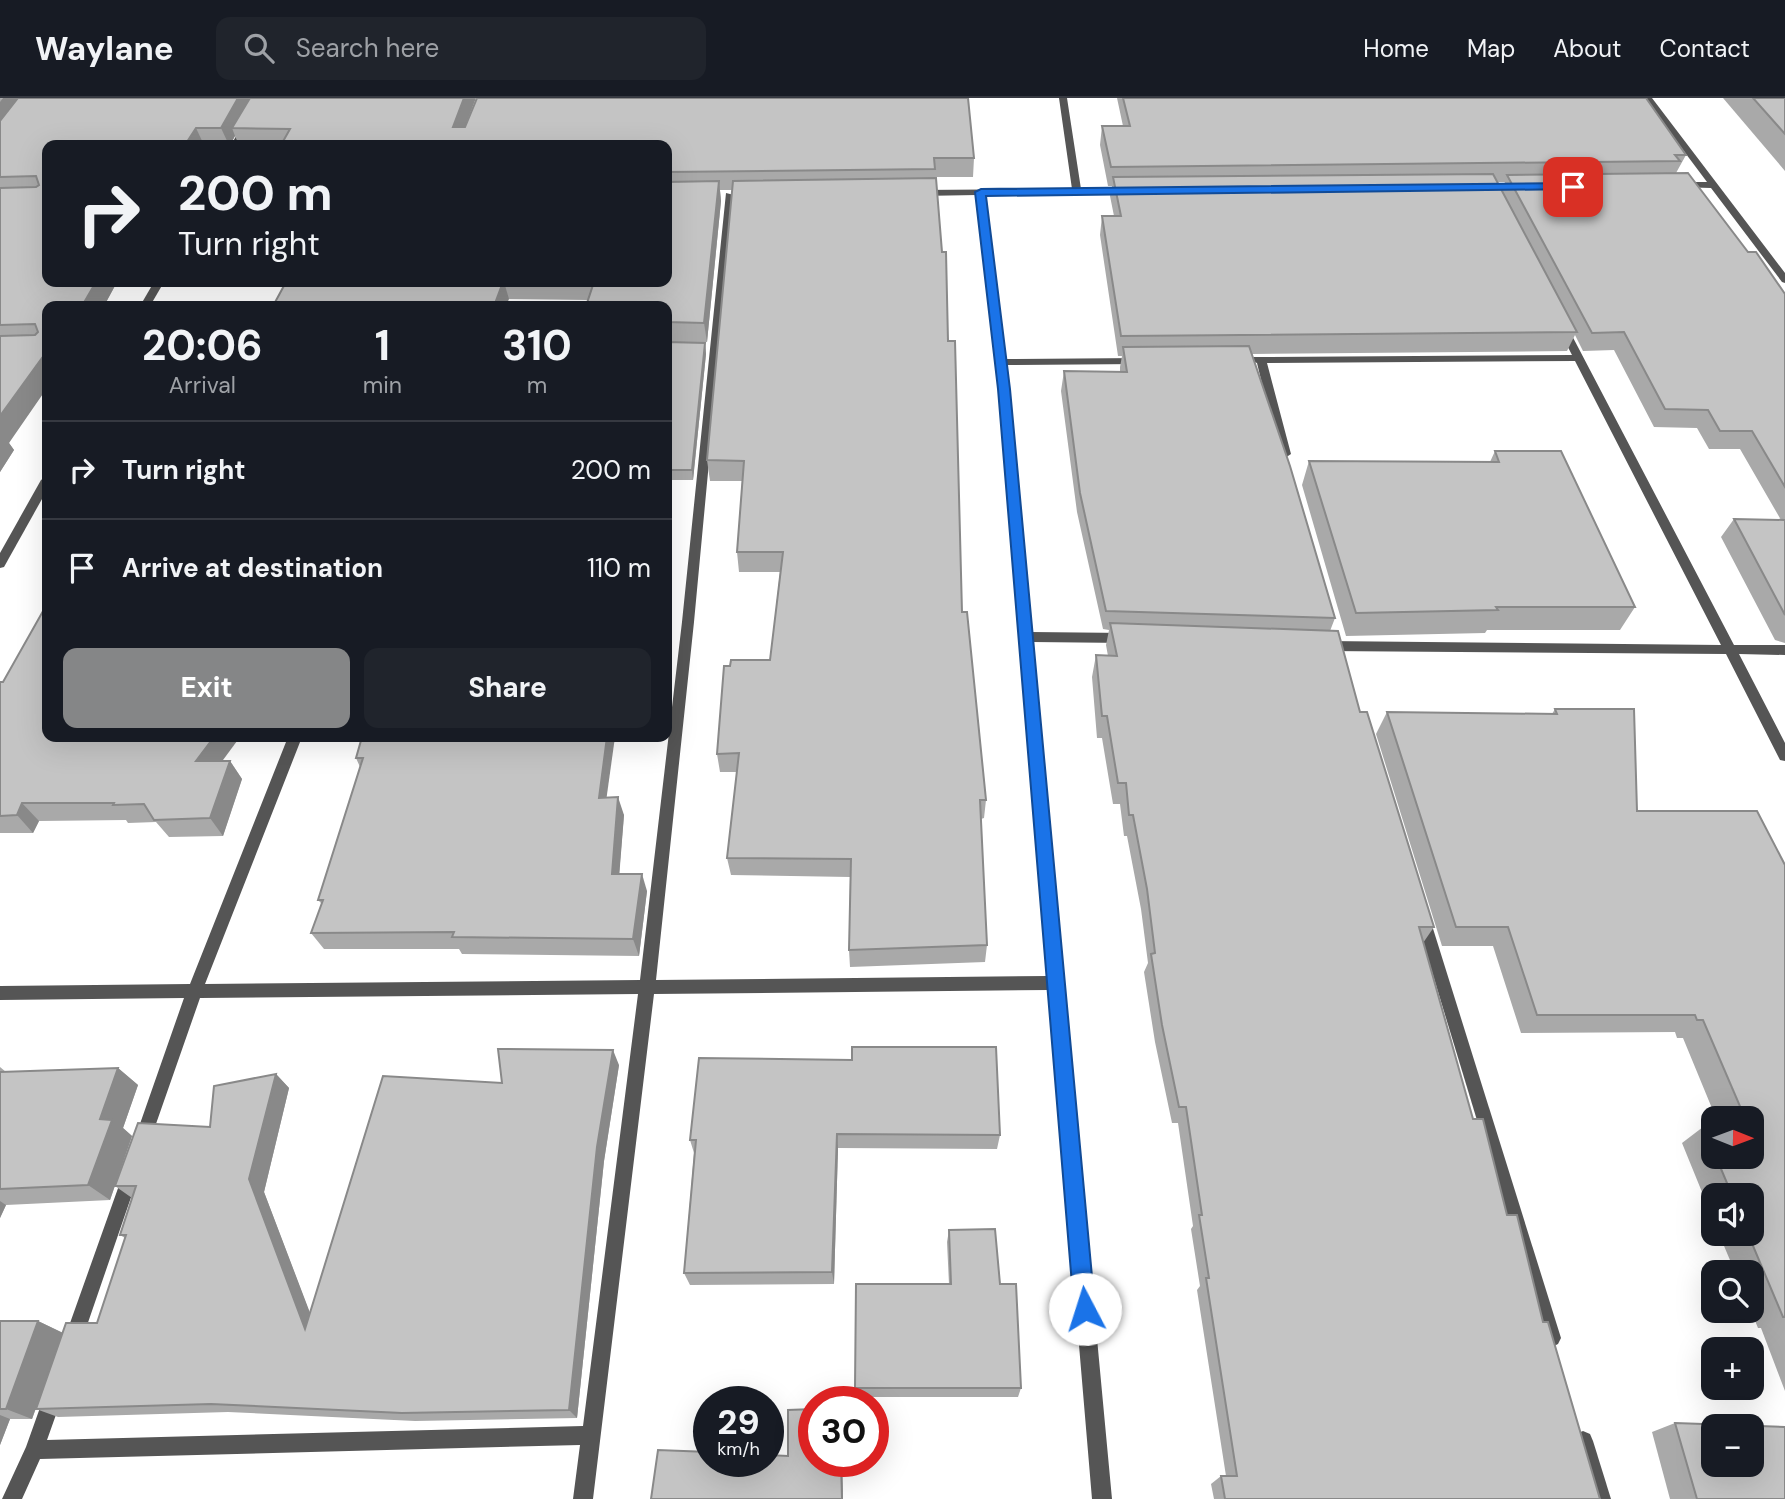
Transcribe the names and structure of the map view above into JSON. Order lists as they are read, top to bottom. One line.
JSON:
{"north":"right","page":{"header":"Waylane","search":"Search here","nav":["Home","Map","About","Contact"],"turn":["200 m","Turn right"],"eta":["20:06","Arrival","1","min","310","m"],"list":[{"name":"Turn right","value":"200 m"},{"name":"Arrive at destination","value":"110 m"}],"buttons":["Exit","Share"],"map_buttons":["+","−"],"speed":"29 km/h","limit":"30"}}
